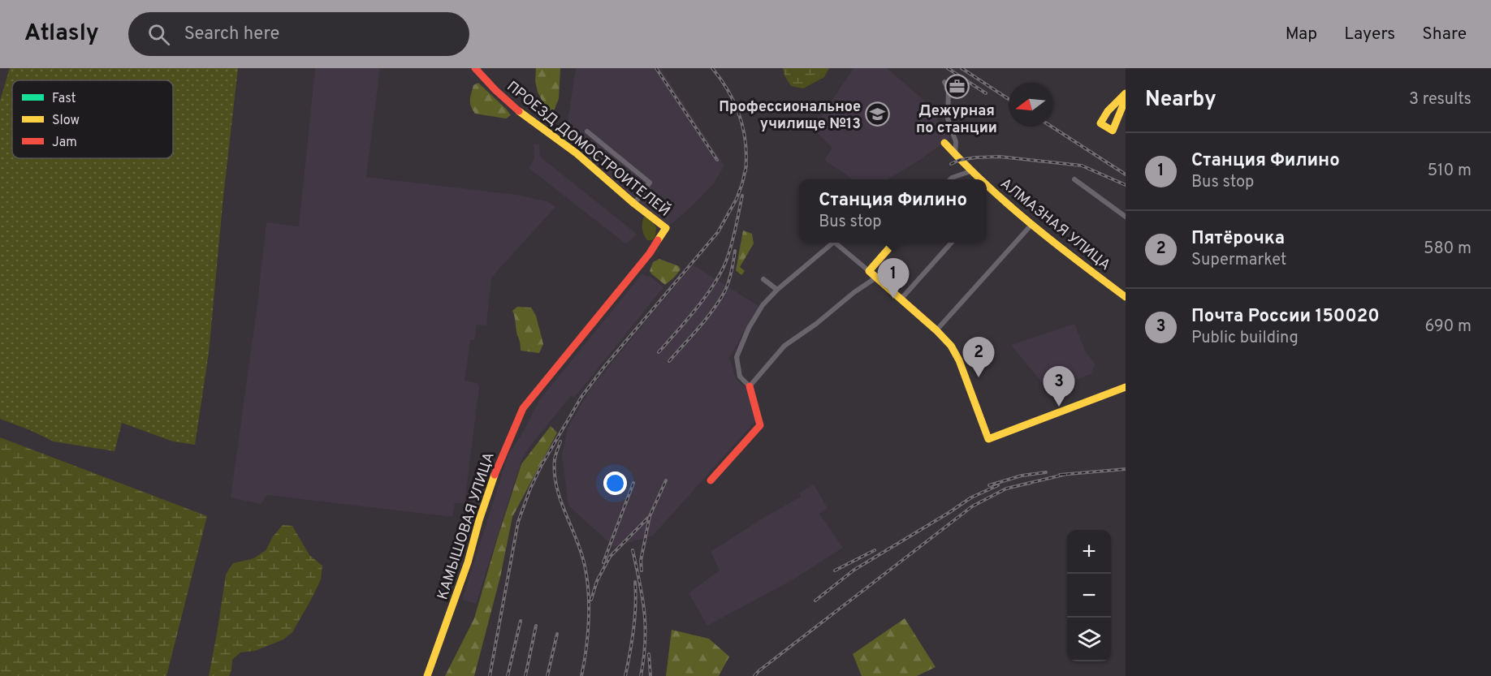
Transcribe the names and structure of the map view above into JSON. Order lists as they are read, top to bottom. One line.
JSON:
{"streets":{"street":["ПРОЕЗД ДОМОСТРОИТЕЛЕЙ","АЛМАЗНАЯ УЛИЦА","КАМЫШОВАЯ УЛИЦА"]},"crossings":[["ПРОЕЗД ДОМОСТРОИТЕЛЕЙ","КАМЫШОВАЯ УЛИЦА"]],"places":{"office":["Дежурная по станции"],"school or university":["Профессиональное училище №13"]},"legend":["Fast","Slow","Jam"],"north":"left","page":{"header":"Atlasly","search":"Search here","nav":["Map","Layers","Share"],"heading":["Nearby","3 results"],"list":[{"mark":"1","name":"Станция Филино","note":"Bus stop","value":"510 m"},{"mark":"2","name":"Пятёрочка","note":"Supermarket","value":"580 m"},{"mark":"3","name":"Почта России 150020","note":"Public building","value":"690 m"}],"popup":["Станция Филино","Bus stop"],"pins":["1","2","3"],"map_buttons":["+","−"]}}
